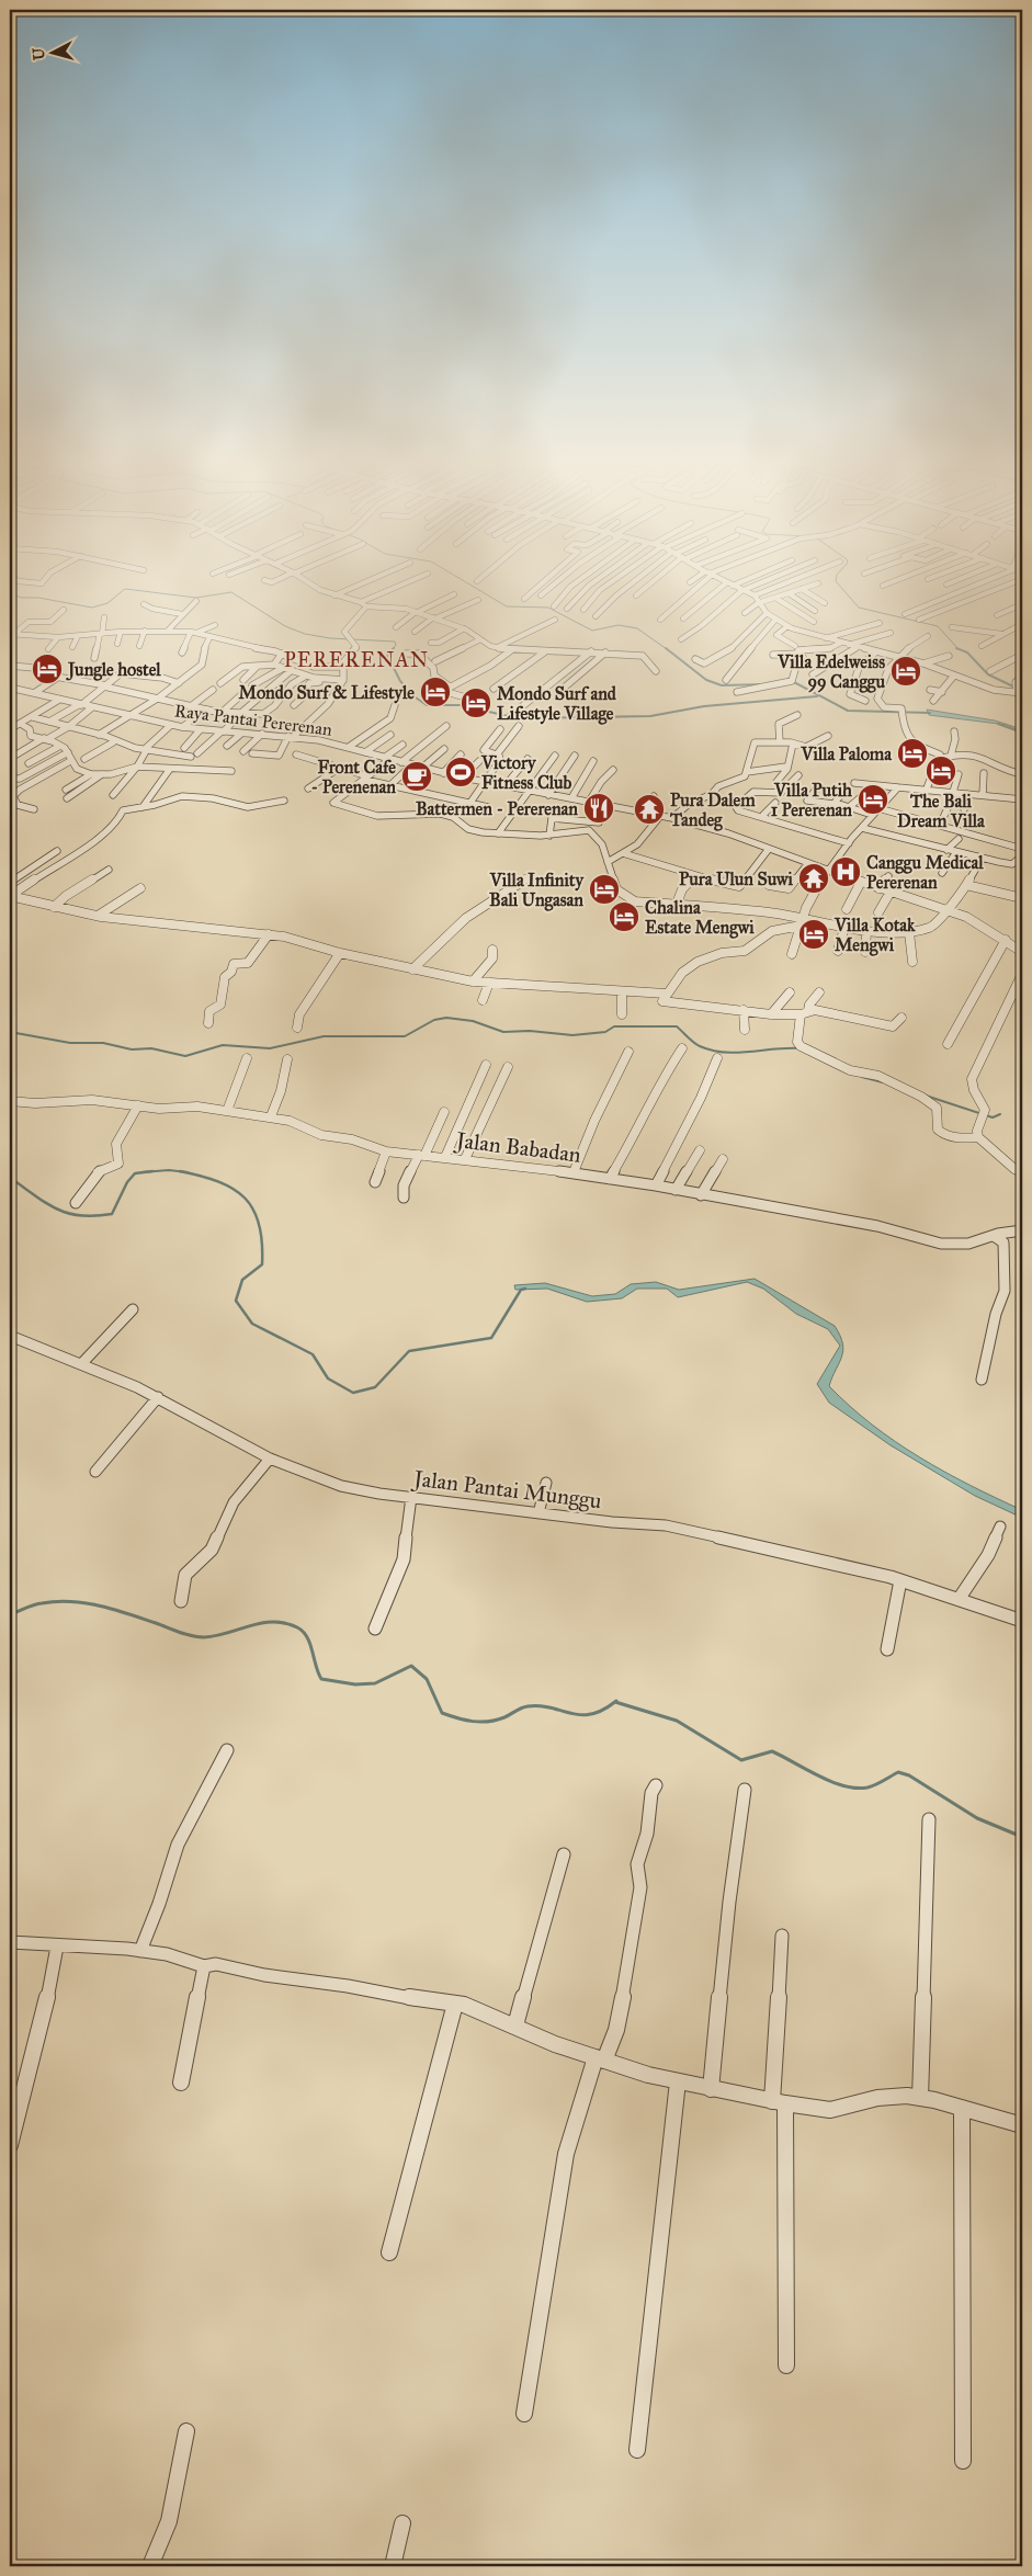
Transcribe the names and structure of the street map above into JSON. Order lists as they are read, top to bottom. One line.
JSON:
{"streets":{"street":["Raya Pantai Pererenan","Jalan Babadan","Jalan Pantai Munggu"]},"districts":["PERERENAN"],"places":{"hotel":["Jungle hostel","Villa Edelweiss 99 Canggu","Mondo Surf & Lifestyle","Mondo Surf and Lifestyle Village","Villa Paloma","The Bali Dream Villa","Villa Putih 1 Pererenan","Villa Infinity Bali Ungasan","Chalina Estate Mengwi","Villa Kotak Mengwi"],"sports":["Victory Fitness Club"],"cafe":["Front Cafe - Perenenan"],"restaurant":["Battermen - Pererenan"],"temple":["Pura Dalem Tandeg","Pura Ulun Suwi"],"hospital":["Canggu Medical Pererenan"]},"north":"left"}
